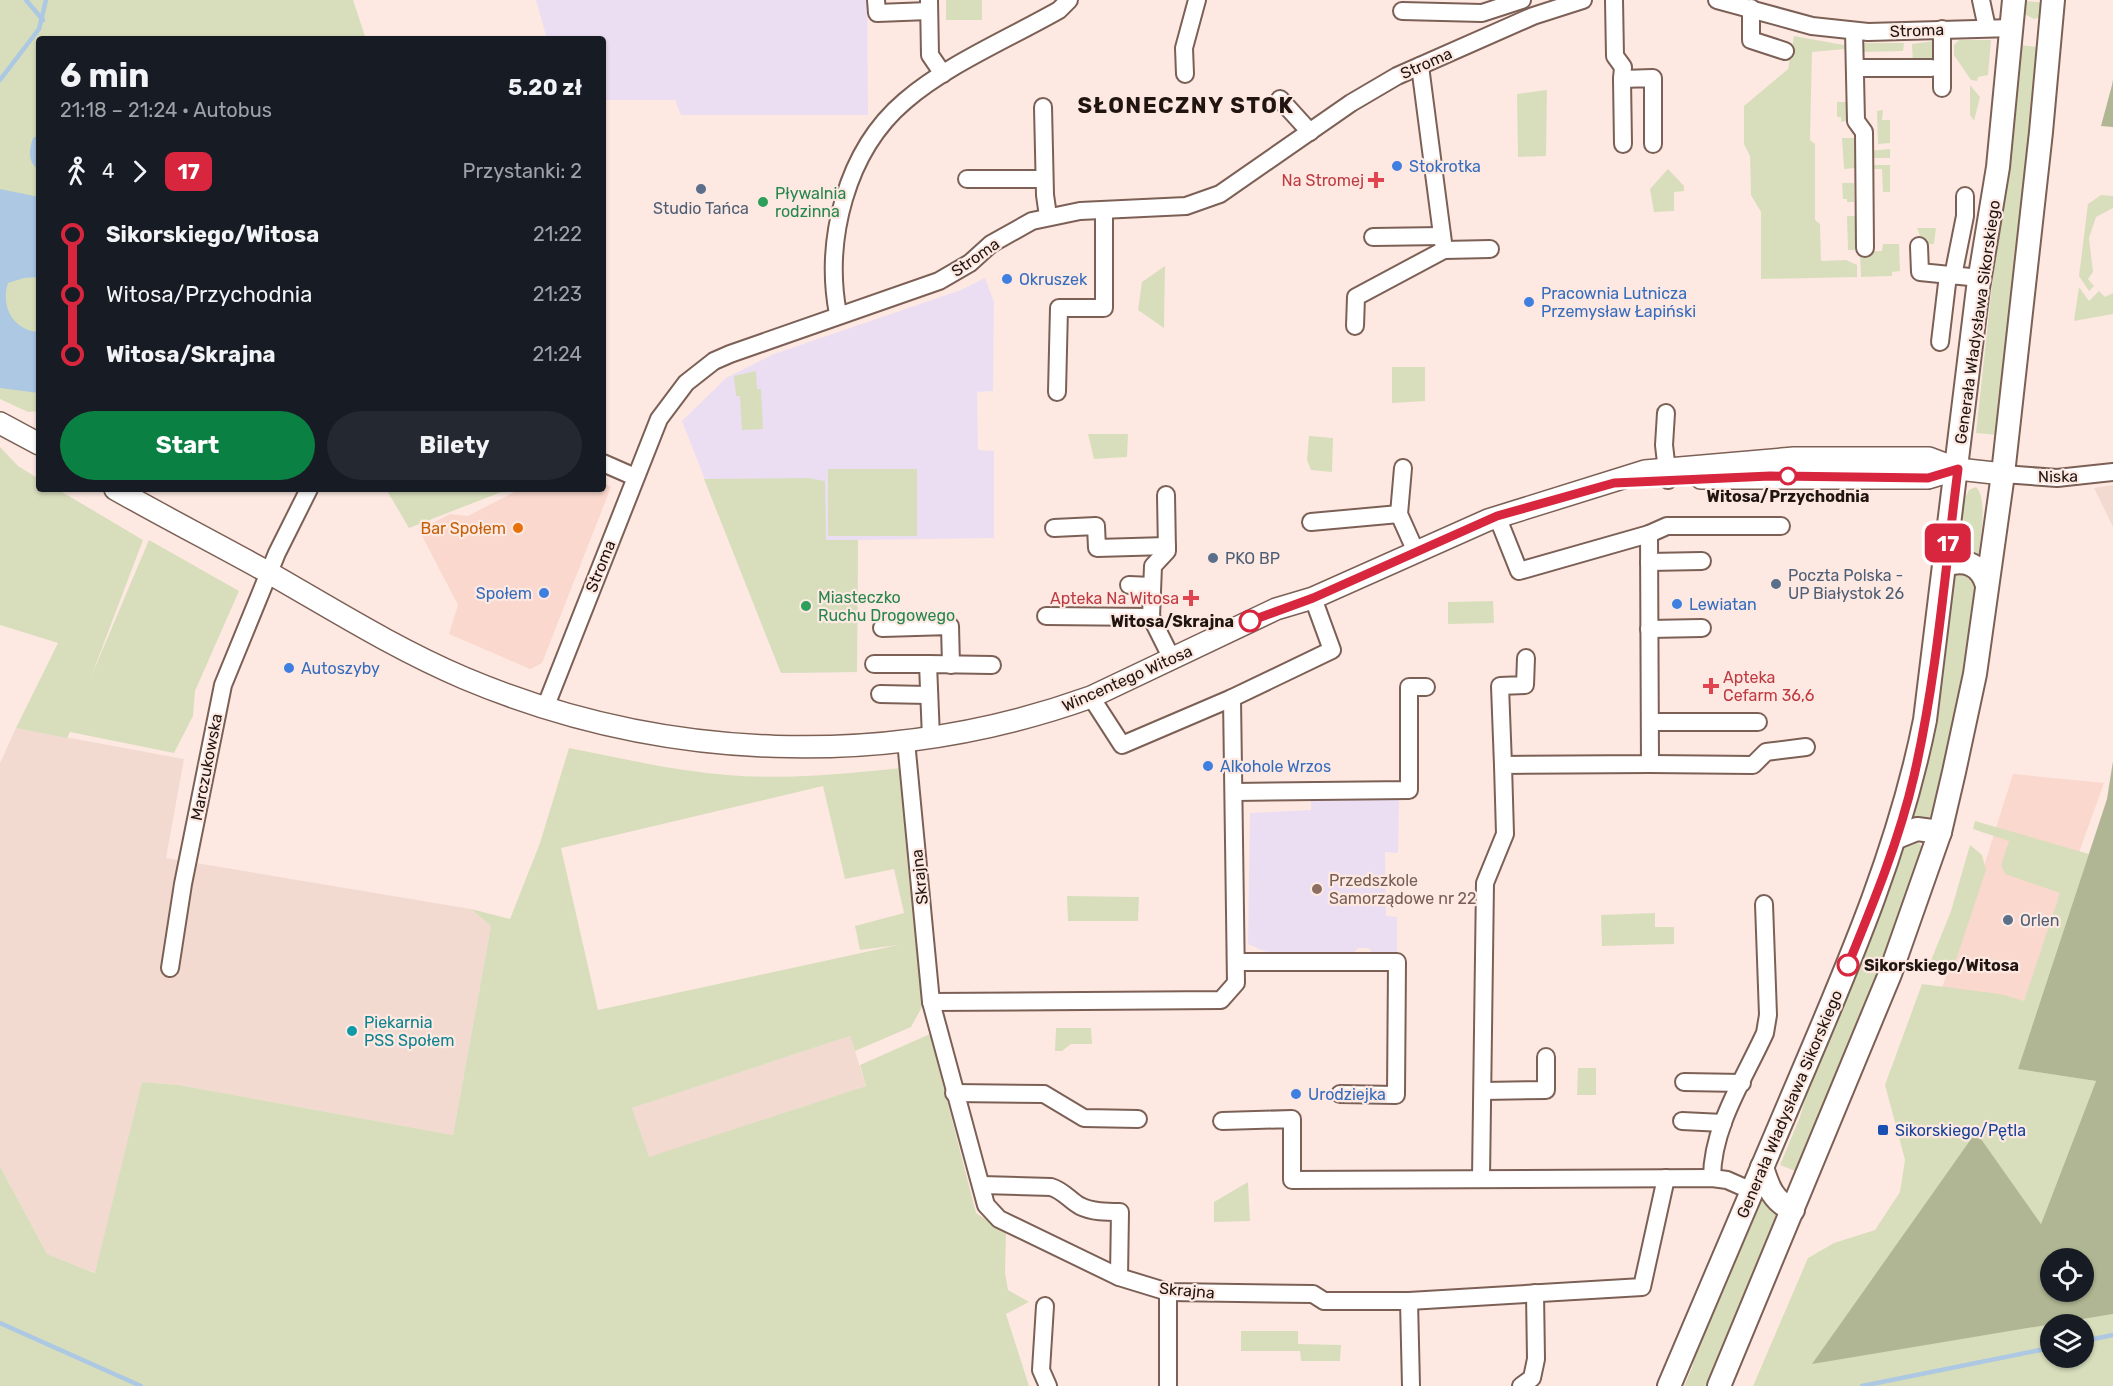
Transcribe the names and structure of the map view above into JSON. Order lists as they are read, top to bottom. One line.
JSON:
{"streets":{"main road":["Generała Władysława Sikorskiego"],"street":["Stroma","Niska","Wincentego Witosa","Marczukowska","Skrajna"]},"crossings":[["Stroma","Generała Władysława Sikorskiego"],["Stroma","Wincentego Witosa"],["Generała Władysława Sikorskiego","Wincentego Witosa"],["Niska","Wincentego Witosa"],["Wincentego Witosa","Skrajna"]],"districts":["SŁONECZNY STOK"],"places":{"other":["Stokrotka","Studio Tańca","Pływalnia rodzinna","Okruszek","Pracownia Lutnicza Przemysław Łapiński","Witosa/Przychodnia","Bar Społem","PKO BP","Poczta Polska - UP Białystok 26","Społem","Lewiatan","Miasteczko Ruchu Drogowego","Witosa/Skrajna","Autoszyby","Alkohole Wrzos","Przedszkole Samorządowe nr 22","Orlen","Sikorskiego/Witosa","Piekarnia PSS Społem","Urodziejka"],"health":["Na Stromej","Apteka Na Witosa","Apteka Cefarm 36,6"],"transit":["Sikorskiego/Pętla"]},"lines":["bus line 17"],"page":{"on_map":"17","heading":["6 min","21:18 – 21:24 · Autobus","5.20 zł"],"legs":["4","17","Przystanki: 2"],"list":[{"name":"Sikorskiego/Witosa","value":"21:22"},{"name":"Witosa/Przychodnia","value":"21:23"},{"name":"Witosa/Skrajna","value":"21:24"}],"buttons":["Start","Bilety"]}}
